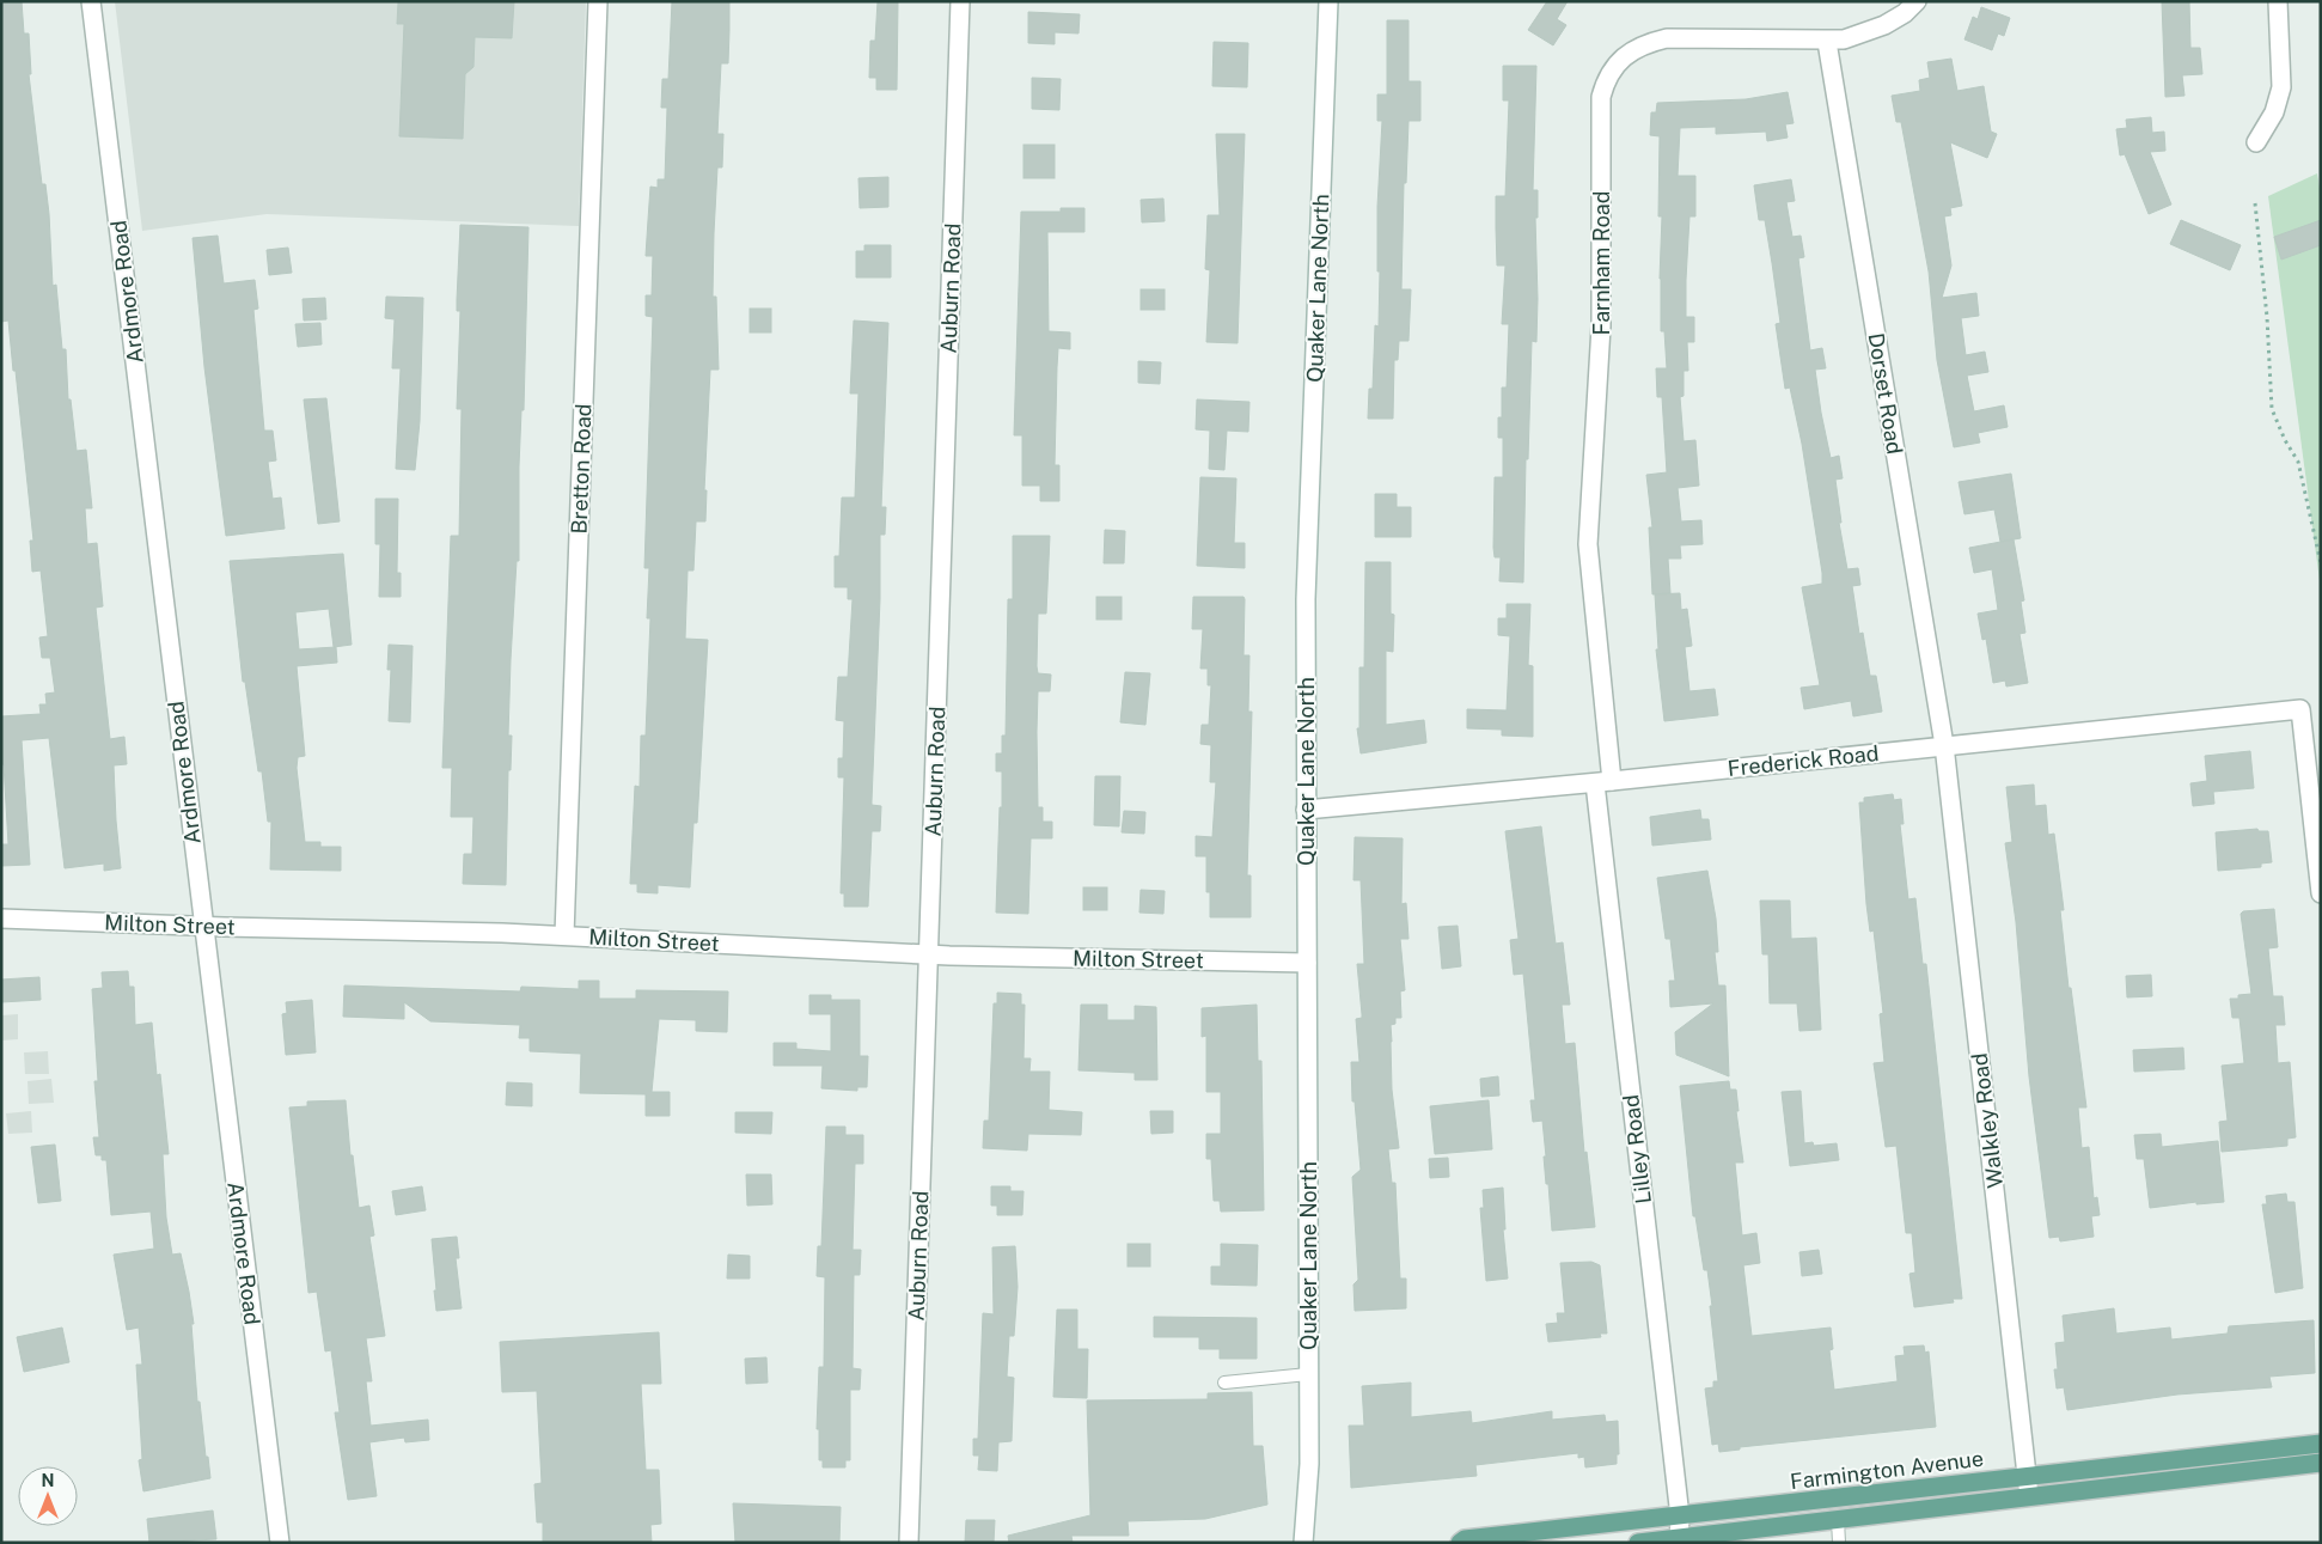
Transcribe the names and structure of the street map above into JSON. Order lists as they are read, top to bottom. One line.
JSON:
{"streets":{"main road":["Farmington Avenue"],"street":["Farnham Road","Auburn Road","Quaker Lane North","Ardmore Road","Dorset Road","Bretton Road","Frederick Road","Milton Street","Walkley Road","Lilley Road"]},"crossings":[["Farnham Road","Dorset Road"],["Farnham Road","Frederick Road"],["Farnham Road","Lilley Road"],["Auburn Road","Milton Street"],["Quaker Lane North","Frederick Road"],["Quaker Lane North","Milton Street"],["Ardmore Road","Milton Street"],["Dorset Road","Frederick Road"],["Dorset Road","Walkley Road"],["Bretton Road","Milton Street"],["Frederick Road","Walkley Road"],["Frederick Road","Lilley Road"],["Walkley Road","Farmington Avenue"],["Lilley Road","Farmington Avenue"]],"north":"top"}
